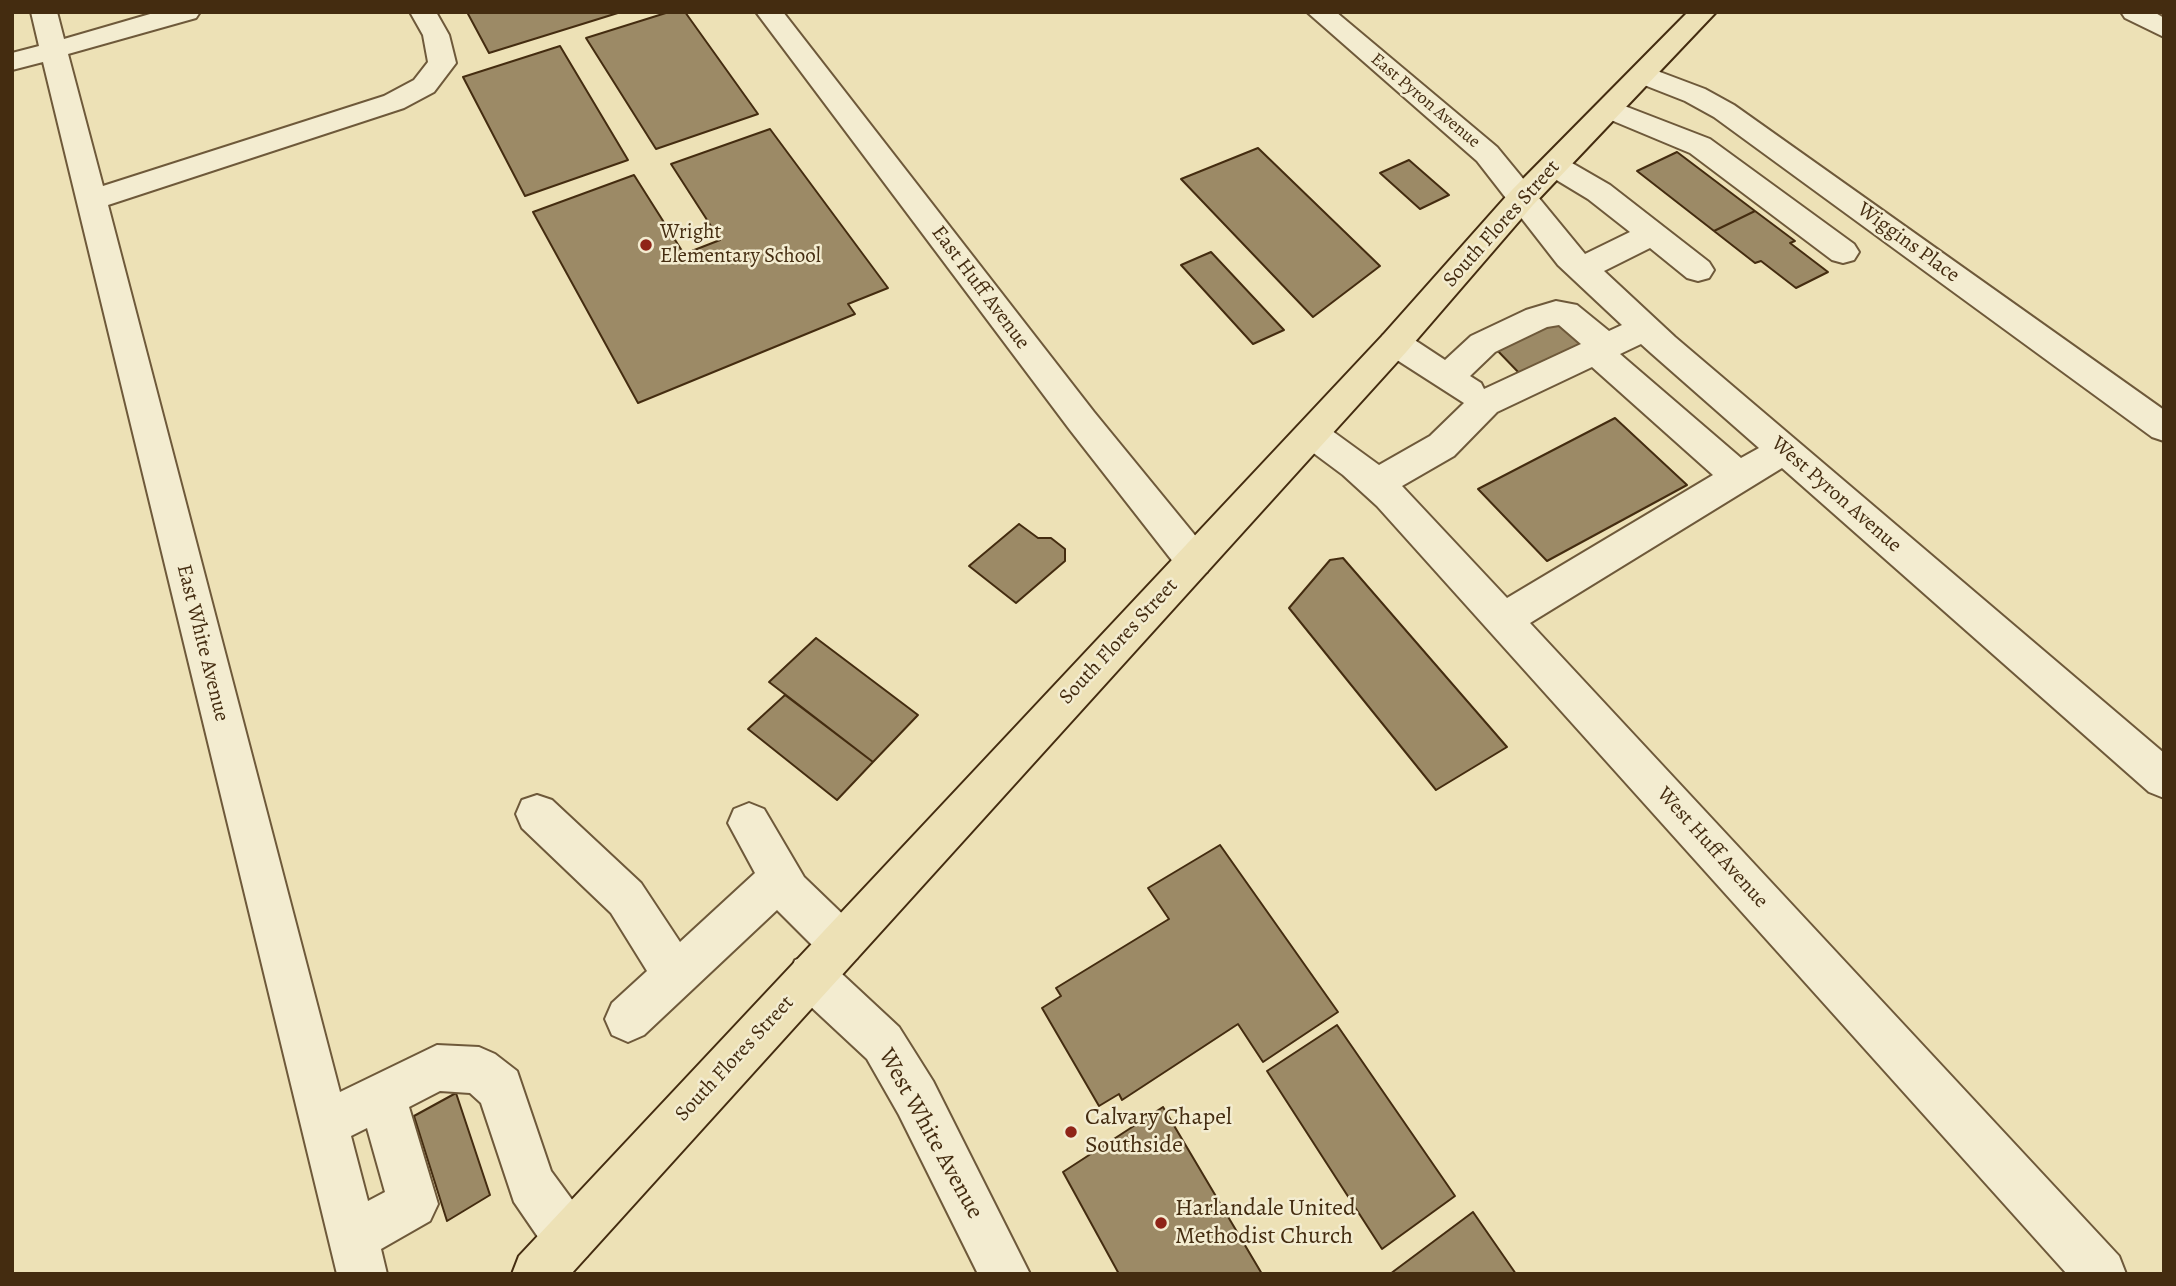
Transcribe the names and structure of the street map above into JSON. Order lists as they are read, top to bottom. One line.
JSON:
{"streets":{"main road":["South Flores Street"],"street":["East Pyron Avenue","Wiggins Place","East Huff Avenue","West Pyron Avenue","East White Avenue","West Huff Avenue","West White Avenue"]},"crossings":[["East Pyron Avenue","South Flores Street"],["East Pyron Avenue","West Pyron Avenue"],["South Flores Street","Wiggins Place"],["South Flores Street","East Huff Avenue"],["South Flores Street","West Pyron Avenue"],["South Flores Street","West Huff Avenue"],["South Flores Street","West White Avenue"]],"places":["Wright Elementary School","Calvary Chapel Southside","Harlandale United Methodist Church"]}
